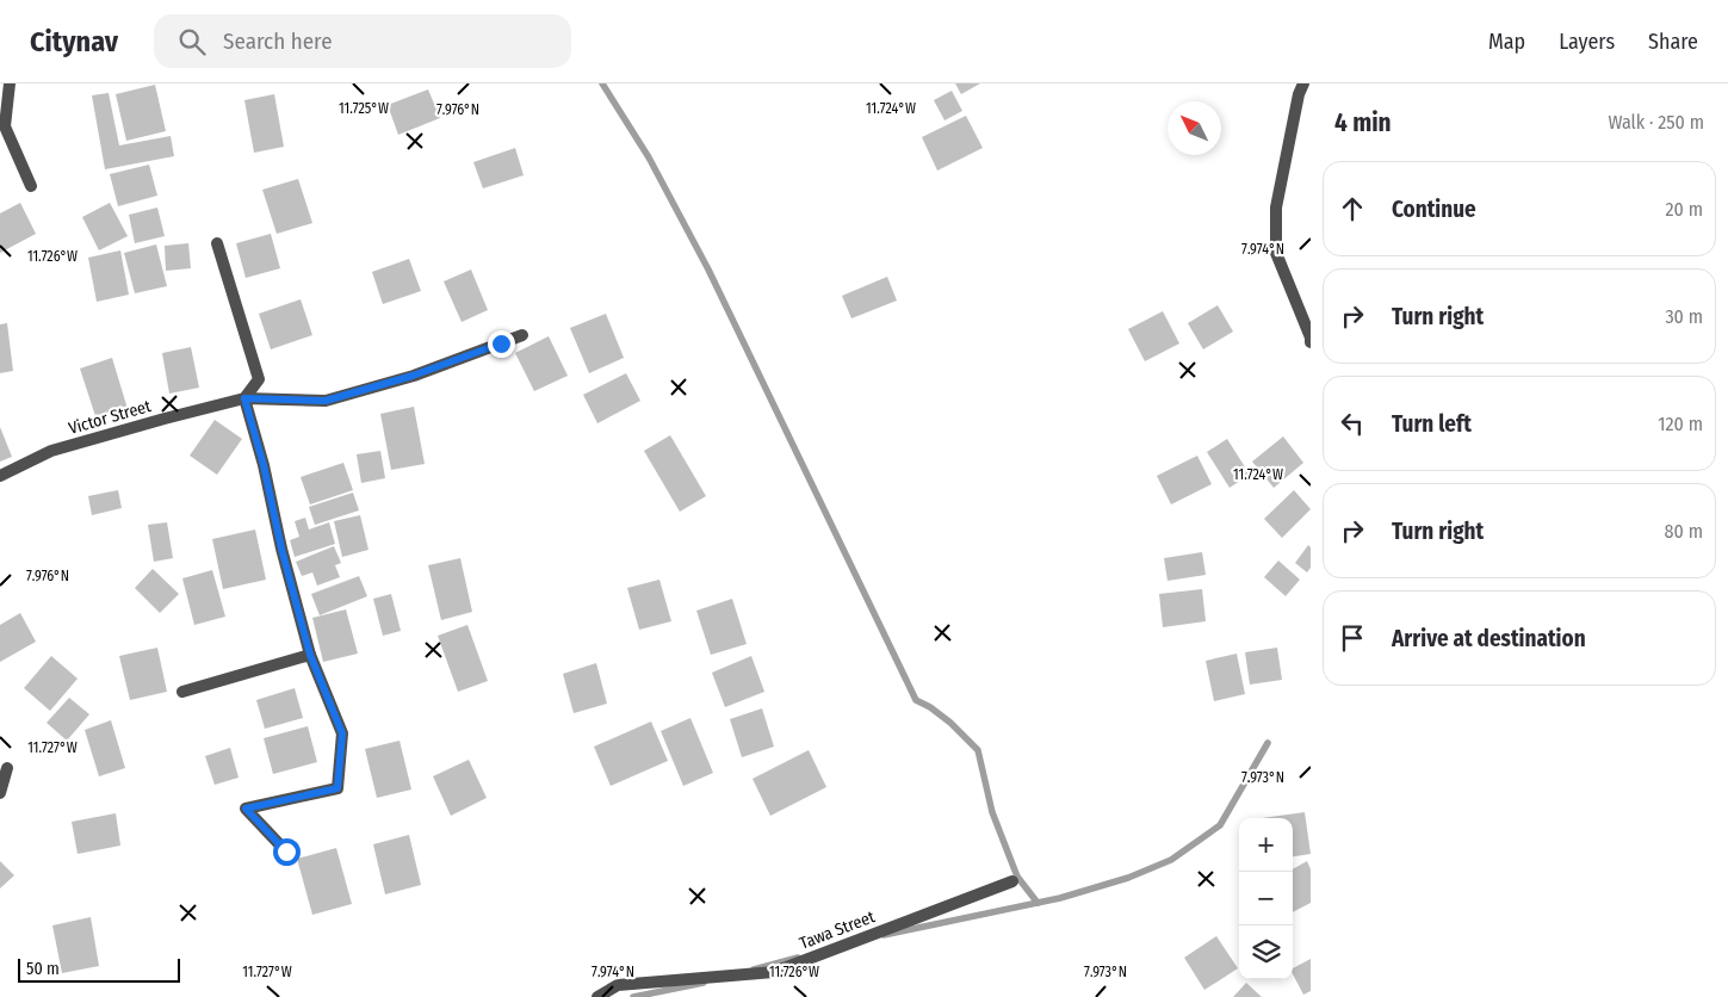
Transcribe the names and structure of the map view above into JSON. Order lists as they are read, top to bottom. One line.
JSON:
{"streets":{"street":["Victor Street","Tawa Street"]},"scale_bar":"50 m","north":"top left","page":{"header":"Citynav","search":"Search here","nav":["Map","Layers","Share"],"heading":["4 min","Walk · 250 m"],"list":[["Continue","20 m"],["Turn right","30 m"],["Turn left","120 m"],["Turn right","80 m"],"Arrive at destination"],"map_buttons":["+","−"],"scale":"50 m"},"coordinates":["11.725°W","11.724°W","7.976°N","7.974°N","11.726°W","11.727°W","7.973°N"]}
